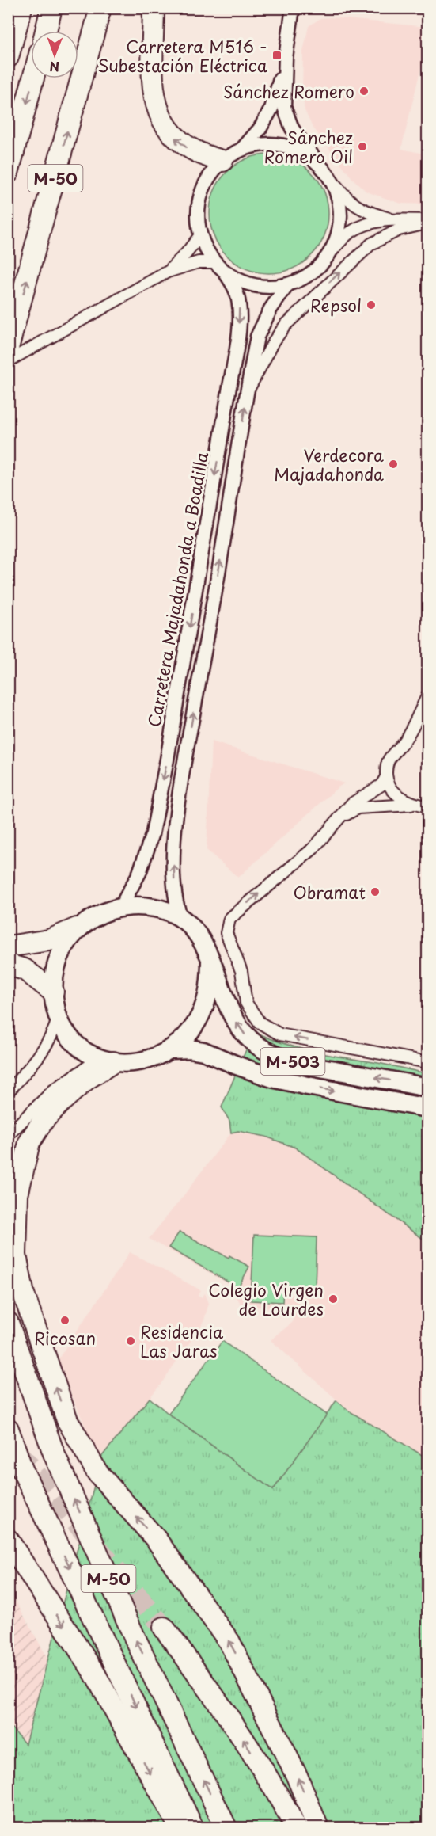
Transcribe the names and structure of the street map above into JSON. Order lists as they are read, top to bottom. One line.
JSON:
{"streets":{"highway":["M-50","M-503"],"street":["Carretera Majadahonda a Boadilla"]},"crossings":[["Carretera Majadahonda a Boadilla","M-503"]],"places":{"transit":["Carretera M516 - Subestación Eléctrica"],"other":["Sánchez Romero","Sánchez Romero Oil","Repsol","Verdecora Majadahonda","Obramat","Colegio Virgen de Lourdes","Ricosan","Residencia Las Jaras"]},"north":"bottom"}
